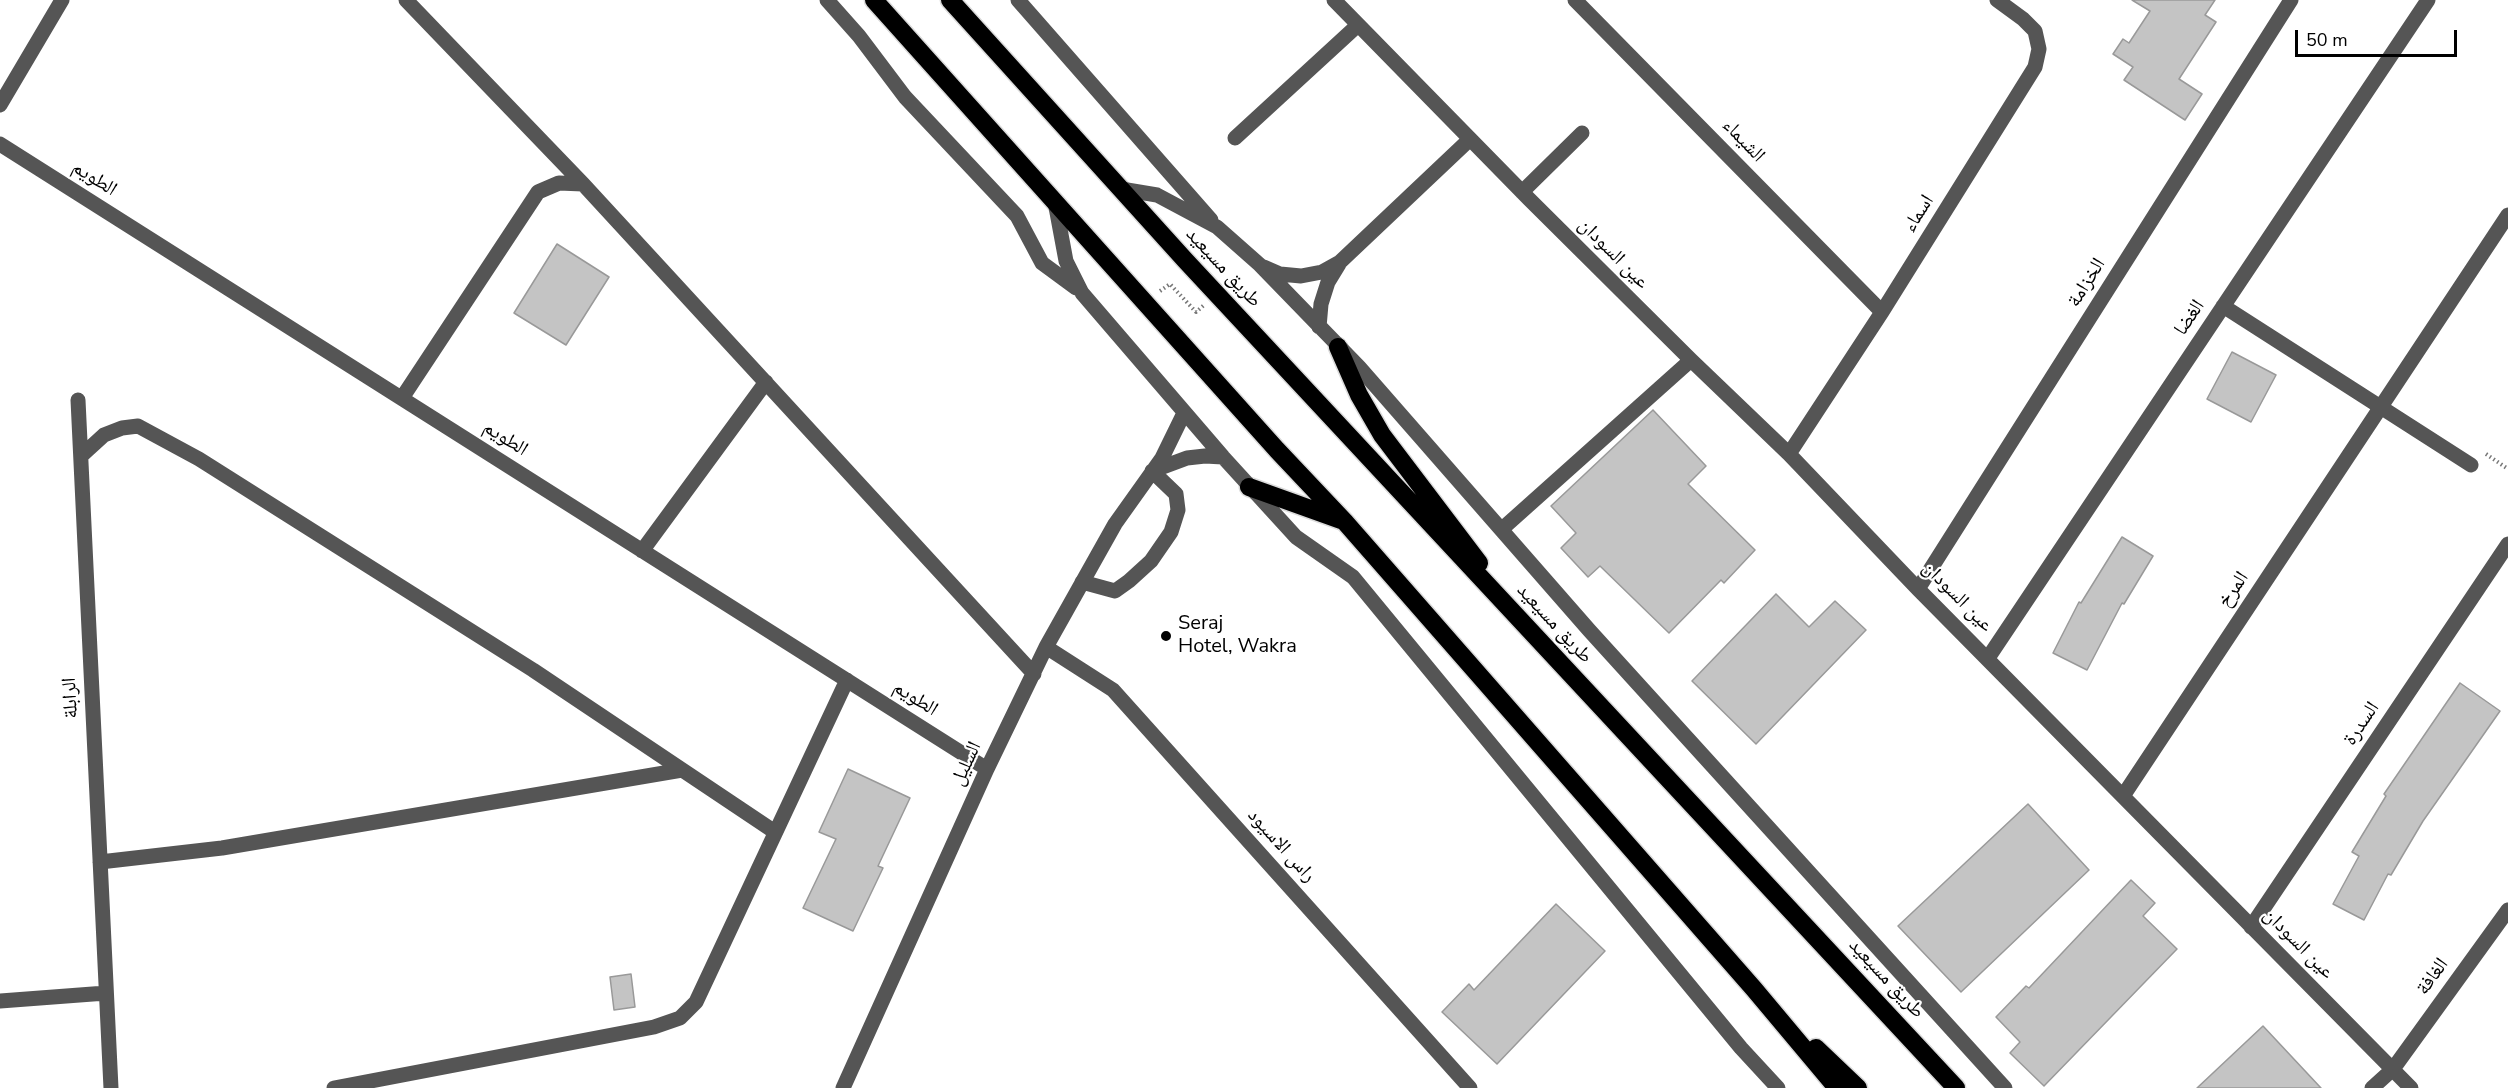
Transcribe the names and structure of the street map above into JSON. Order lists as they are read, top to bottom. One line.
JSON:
{"streets":{"highway":["طريق مسيعيد"],"street":["الشيماء","الطويم","اسماء","عين السودان","الخزامة","الغضا","المرخ","الرابلة","السدرة","السليل","راس الاسيود","الغافة"]},"crossings":[["الشيماء","اسماء"],["الطويم","السليل"],["اسماء","عين السودان"],["عين السودان","الخزامة"],["عين السودان","الغضا"],["عين السودان","المرخ"],["عين السودان","السدرة"],["عين السودان","الغافة"],["السليل","راس الاسيود"]],"places":["Seraj Hotel, Wakra"],"scale_bar":"50 m"}
